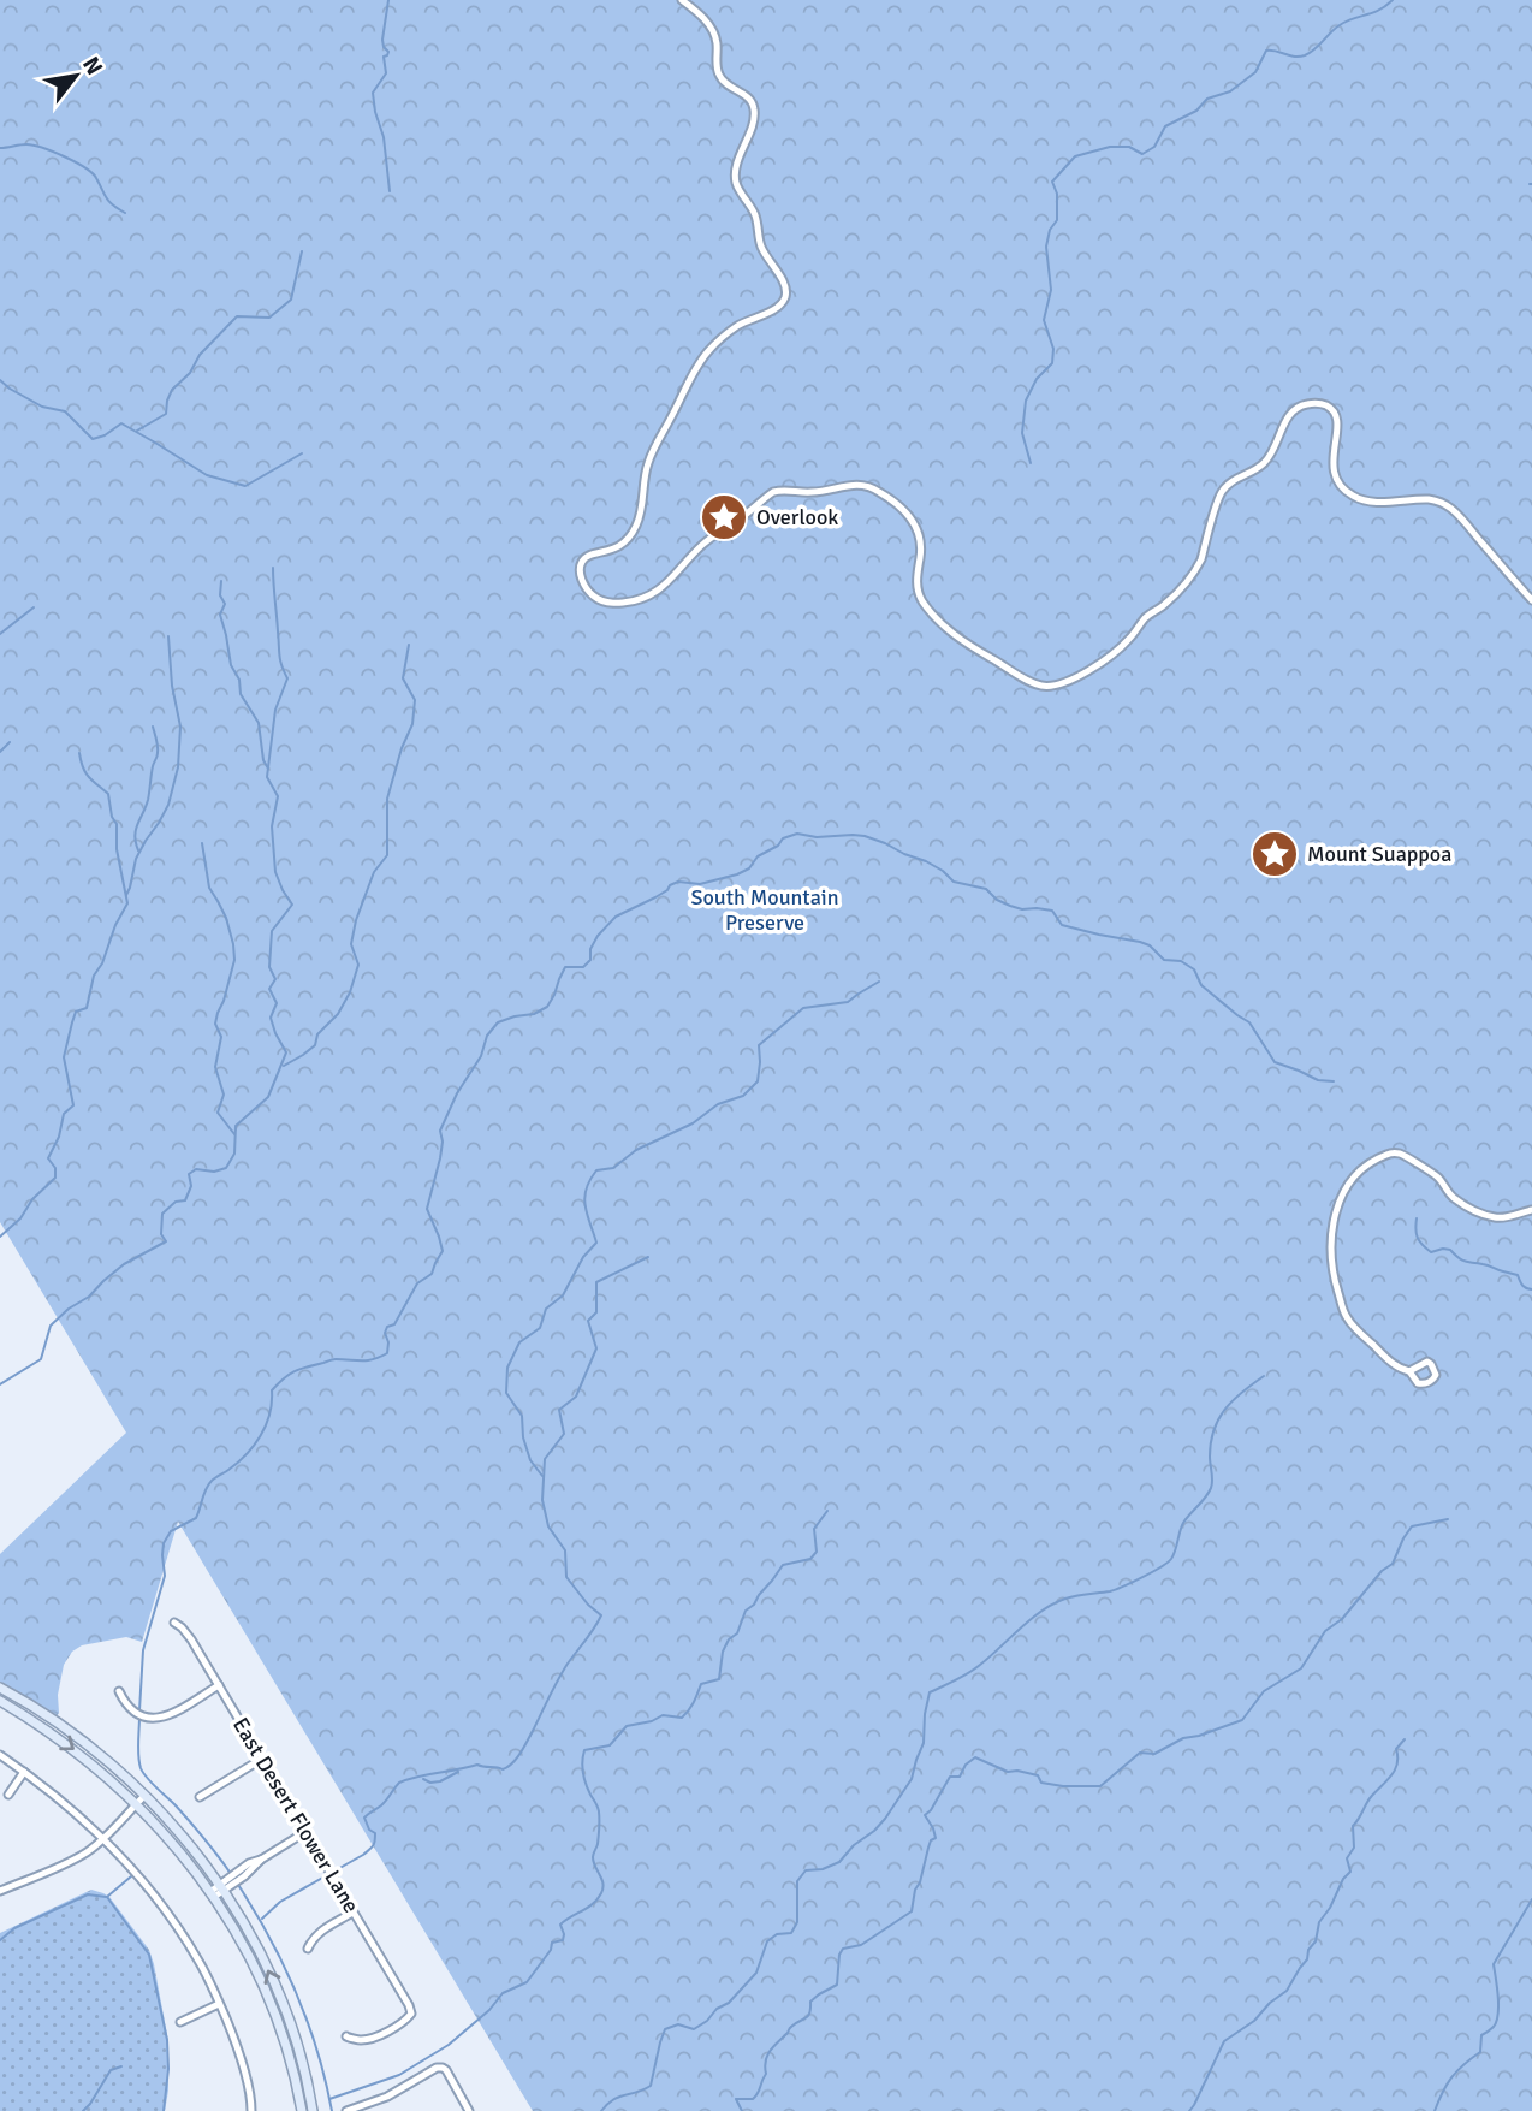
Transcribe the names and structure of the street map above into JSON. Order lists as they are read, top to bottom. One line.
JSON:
{"streets":{"street":["East Desert Flower Lane"]},"parks":["South Mountain Preserve"],"places":{"place":["Overlook","Mount Suappoa"]},"north":"top right"}
